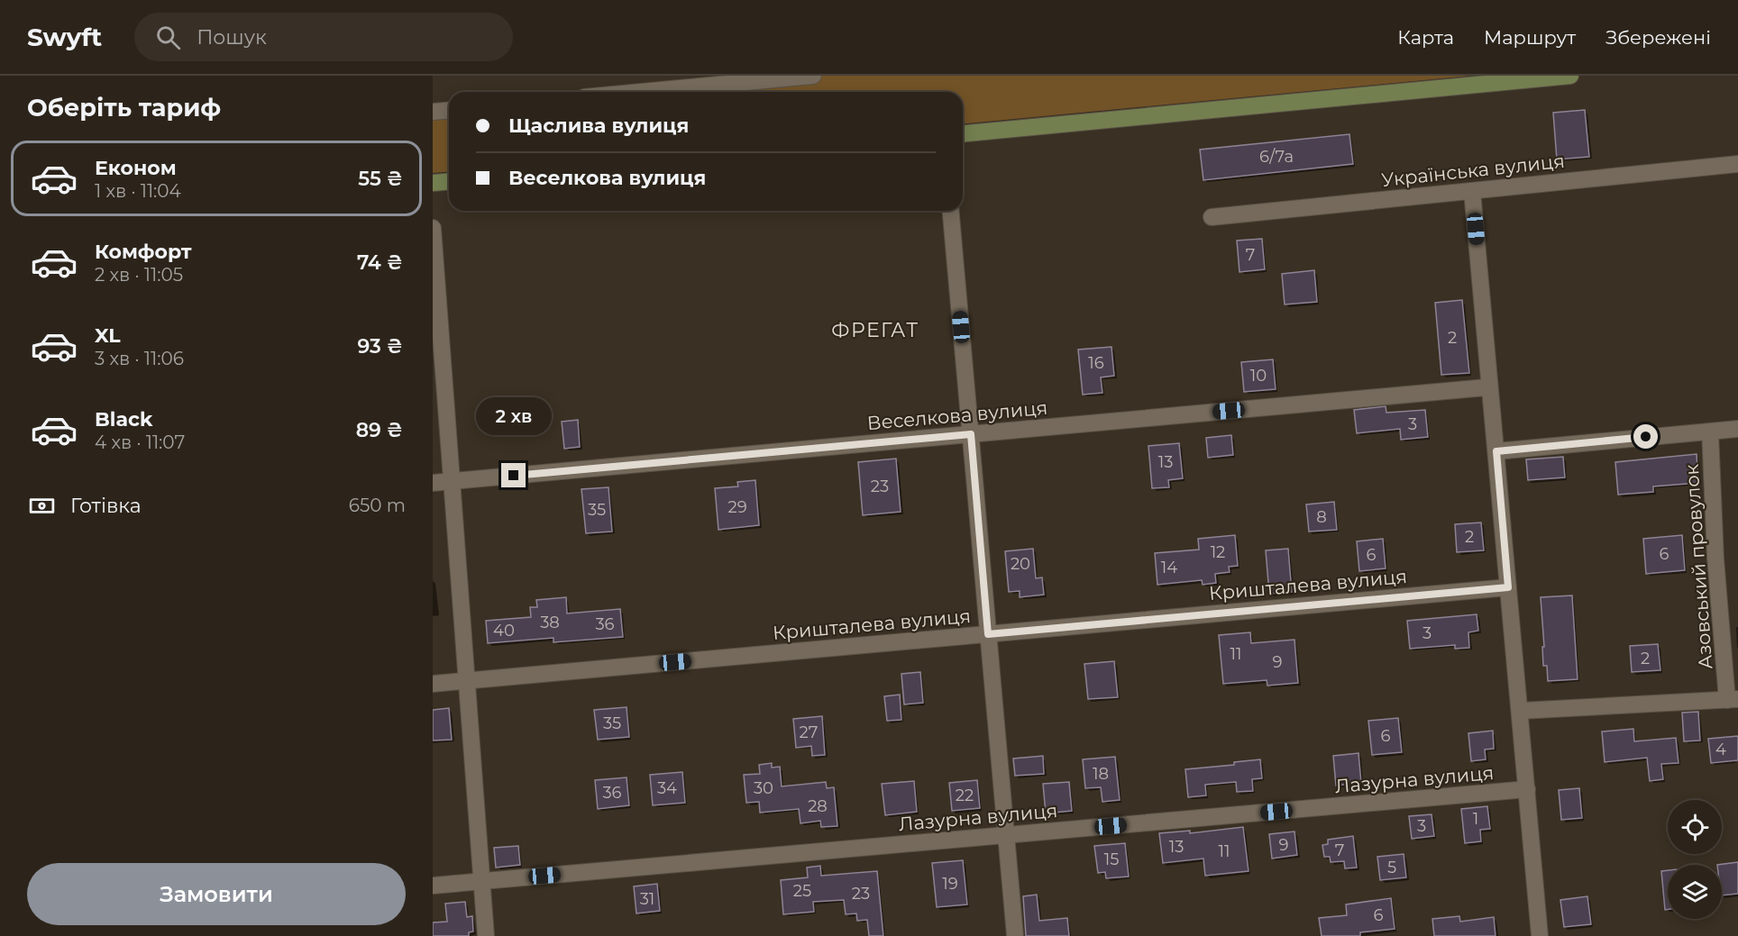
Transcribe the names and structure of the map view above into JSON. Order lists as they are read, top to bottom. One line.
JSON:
{"streets":{"street":["Українська вулиця","Веселкова вулиця","Азовський провулок","Кришталева вулиця","Лазурна вулиця"]},"districts":["ФРЕГАТ"],"house_numbers":["6/7а","7","2","16","10","3","13","23","29","35","8","2","12","6","6","20","14","38","36","40","3","11","2","9","35","27","6","4","18","34","30","36","22","28","1","3","9","13","7","11","15","5","19","25","23","31","6"],"page":{"header":"Swyft","search":"Пошук","nav":["Карта","Маршрут","Збережені"],"heading":"Оберіть тариф","banner":["Щаслива вулиця","Веселкова вулиця"],"list":[{"name":"Економ","note":"1 хв · 11:04","value":"55 ₴"},{"name":"Комфорт","note":"2 хв · 11:05","value":"74 ₴"},{"name":"XL","note":"3 хв · 11:06","value":"93 ₴"},{"name":"Black","note":"4 хв · 11:07","value":"89 ₴"}],"bubble":"2 хв","pay":["Готівка","650 m"],"buttons":"Замовити"}}
